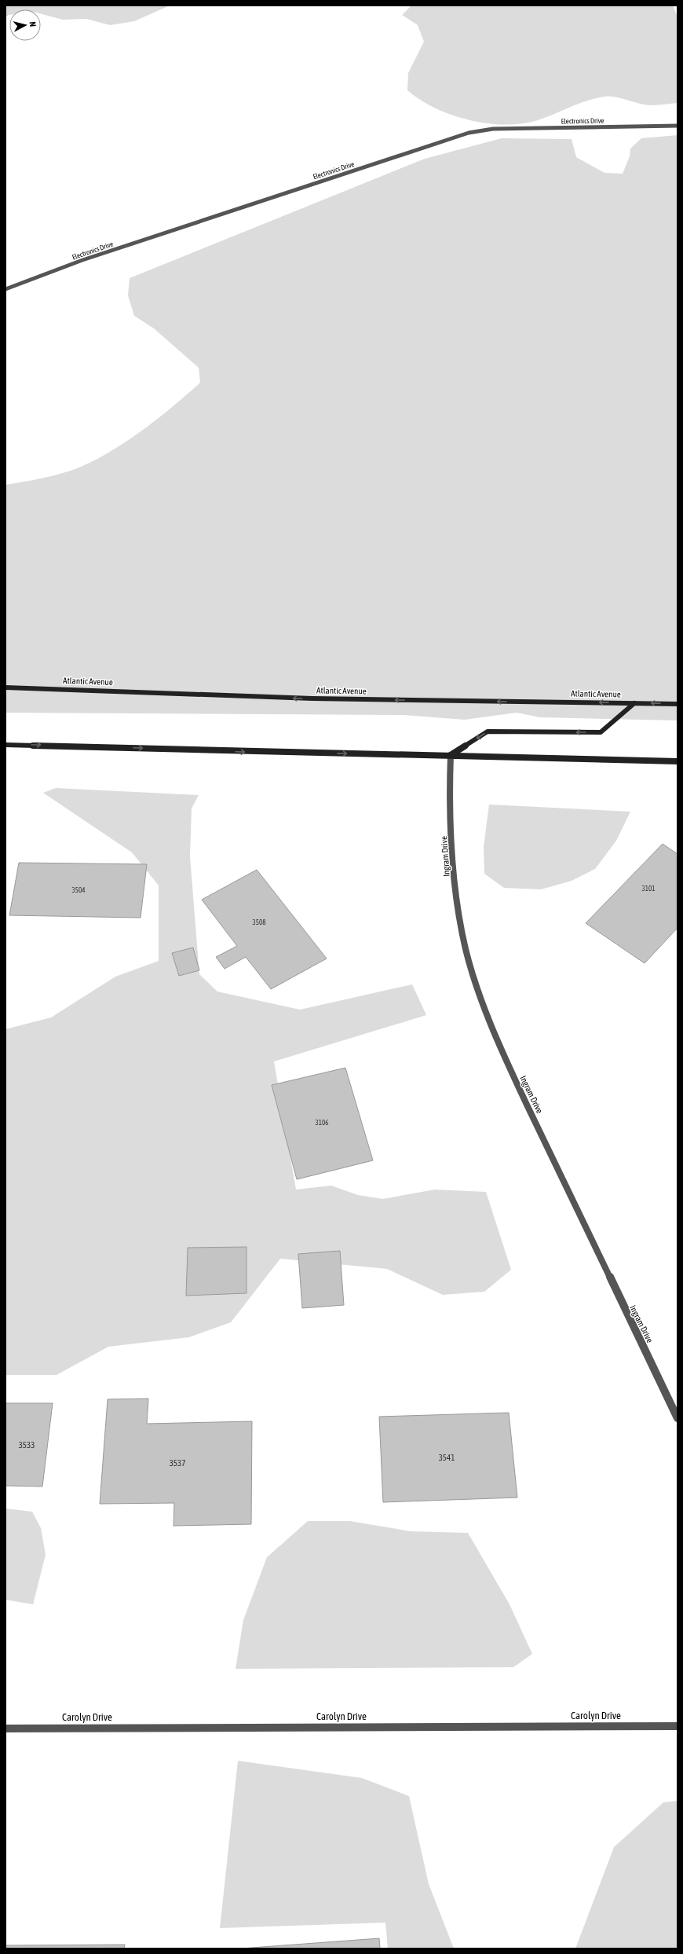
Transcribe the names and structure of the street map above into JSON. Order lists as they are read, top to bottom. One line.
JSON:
{"streets":{"main road":["Atlantic Avenue"],"street":["Electronics Drive","Ingram Drive","Carolyn Drive"]},"house_numbers":["3101","3504","3508","3106","3533","3541","3537"],"north":"right"}
